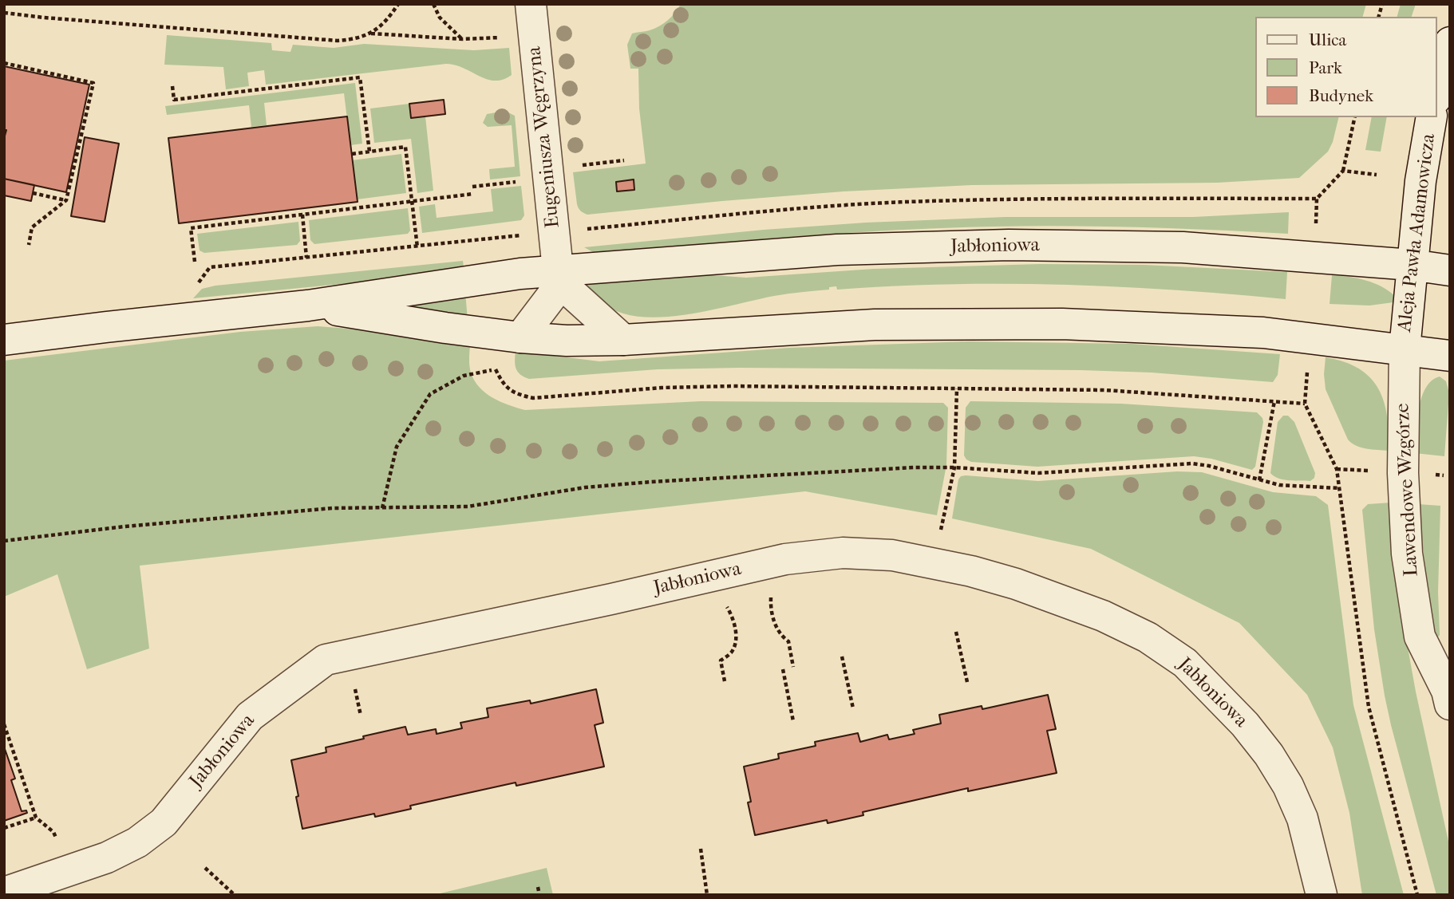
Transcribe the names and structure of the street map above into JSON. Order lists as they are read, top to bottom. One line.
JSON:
{"streets":{"main road":["Eugeniusza Węgrzyna","Aleja Pawła Adamowicza","Jabłoniowa","Lawendowe Wzgórze"]},"crossings":[["Eugeniusza Węgrzyna","Jabłoniowa"],["Aleja Pawła Adamowicza","Jabłoniowa"],["Aleja Pawła Adamowicza","Lawendowe Wzgórze"],["Jabłoniowa","Lawendowe Wzgórze"]],"legend":["Ulica","Park","Budynek"]}
